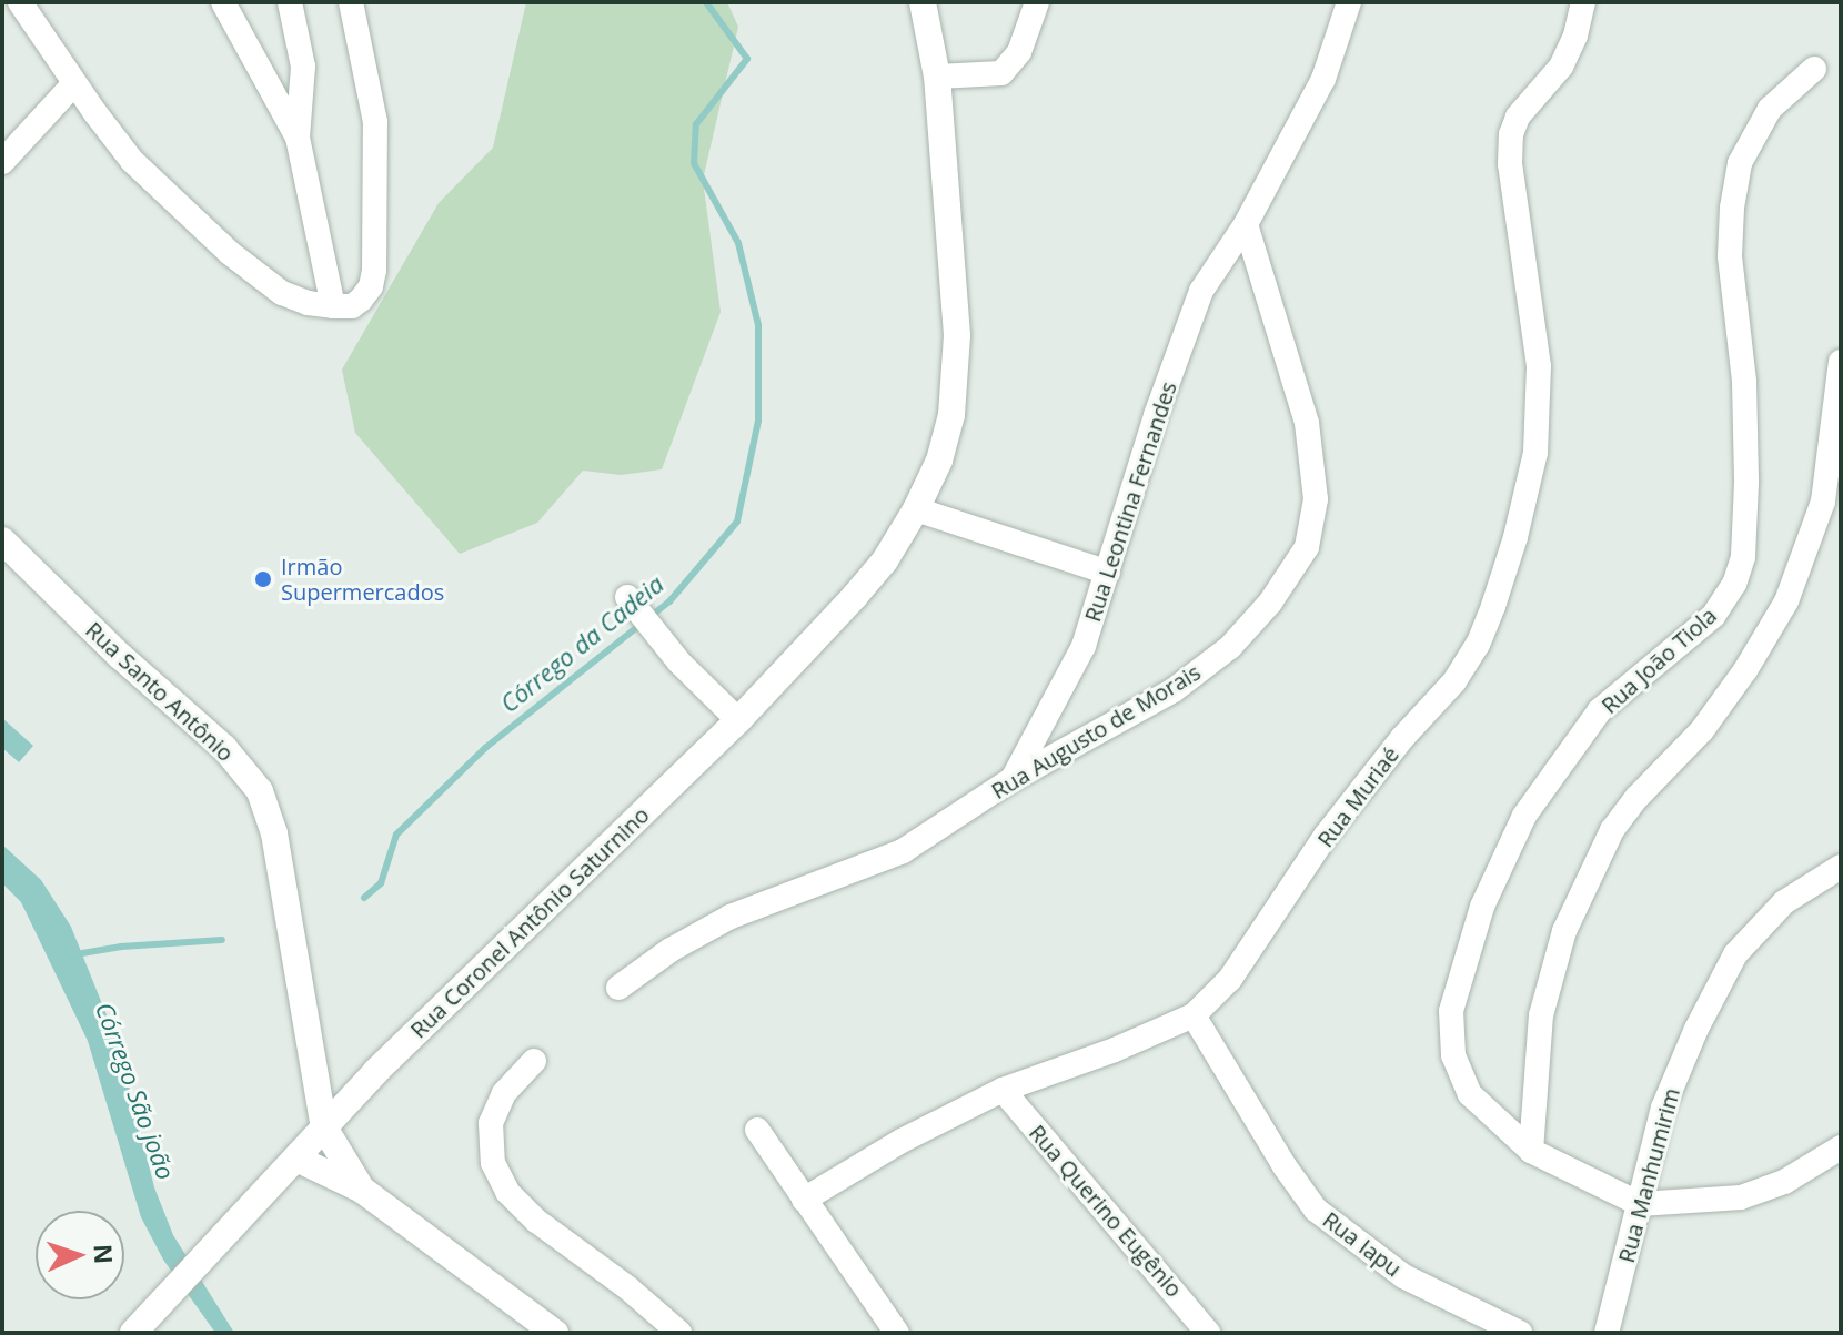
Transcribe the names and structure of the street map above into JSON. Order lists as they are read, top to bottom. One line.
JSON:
{"streets":{"street":["Rua Leontina Fernandes","Rua João Tiola","Rua Santo Antônio","Rua Augusto de Morais","Rua Muriaé","Rua Coronel Antônio Saturnino","Rua Manhumirim","Rua Querino Eugênio","Rua Iapu"]},"crossings":[["Rua Leontina Fernandes","Rua Augusto de Morais"],["Rua João Tiola","Rua Manhumirim"],["Rua Santo Antônio","Rua Coronel Antônio Saturnino"],["Rua Muriaé","Rua Querino Eugênio"],["Rua Muriaé","Rua Iapu"]],"water":["Córrego da Cadeia","Córrego São joão"],"places":["Irmão Supermercados"],"north":"right"}
